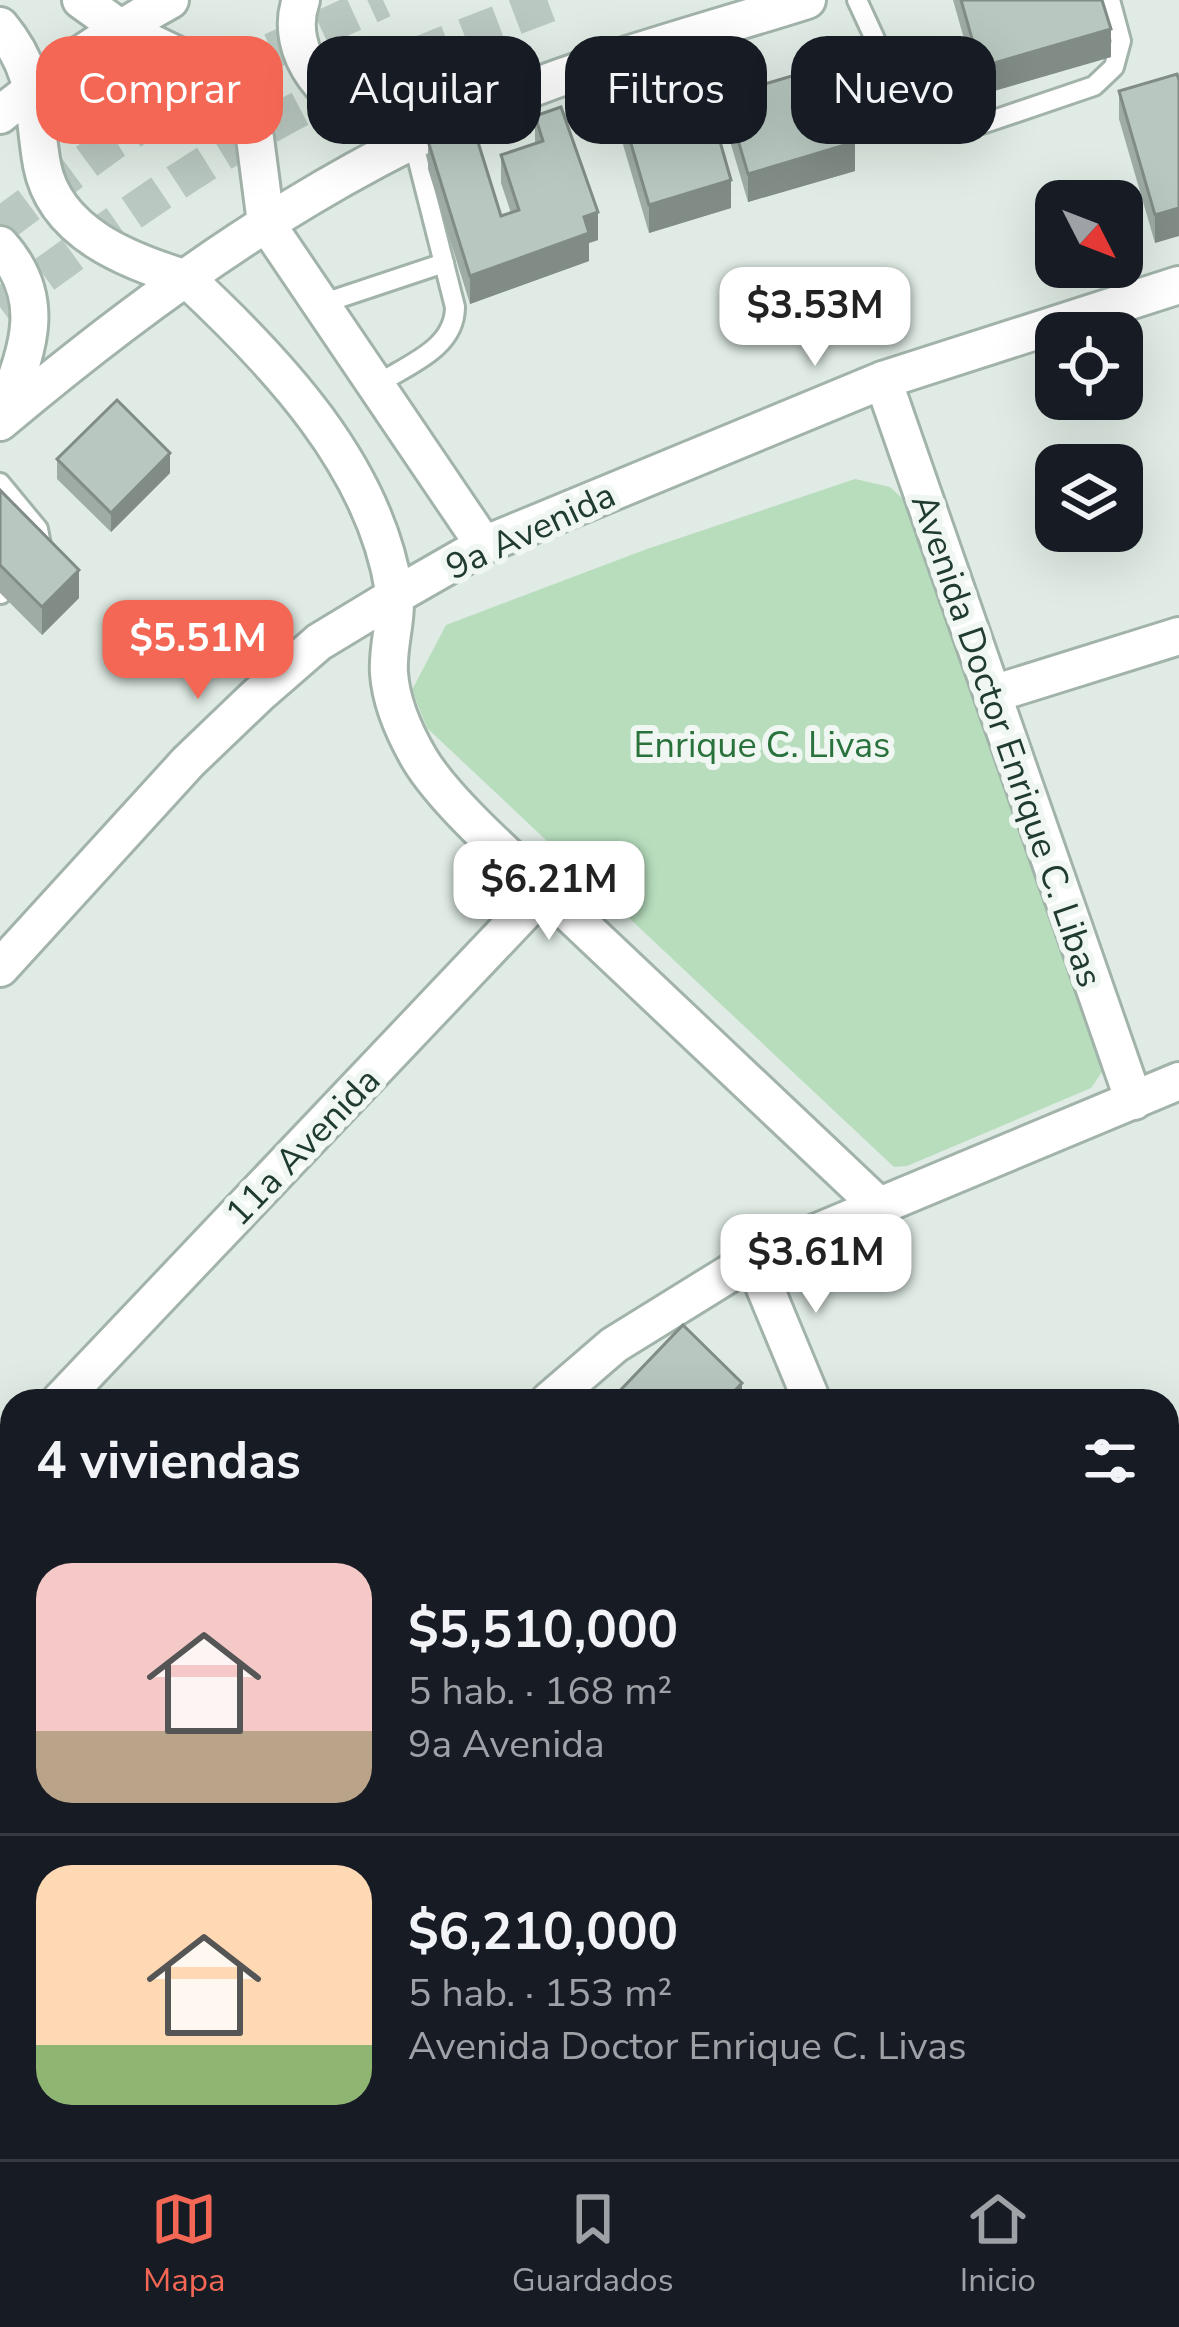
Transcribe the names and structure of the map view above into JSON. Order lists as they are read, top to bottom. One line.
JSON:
{"streets":{"street":["9a Avenida","Avenida Doctor Enrique C. Libas","11a Avenida"]},"crossings":[["9a Avenida","Avenida Doctor Enrique C. Libas"]],"parks":["Enrique C. Livas"],"north":"bottom right","page":{"chip":["Comprar","Alquilar","Filtros","Nuevo"],"price":["$3.53M","$5.51M","$6.21M","$3.61M"],"heading":"4 viviendas","list":[{"name":"$5,510,000","note":"5 hab. · 168 m² · 9a Avenida"},{"name":"$6,210,000","note":"5 hab. · 153 m² · Avenida Doctor Enrique C. Livas"}],"tabs":["Mapa","Guardados","Inicio"]}}
